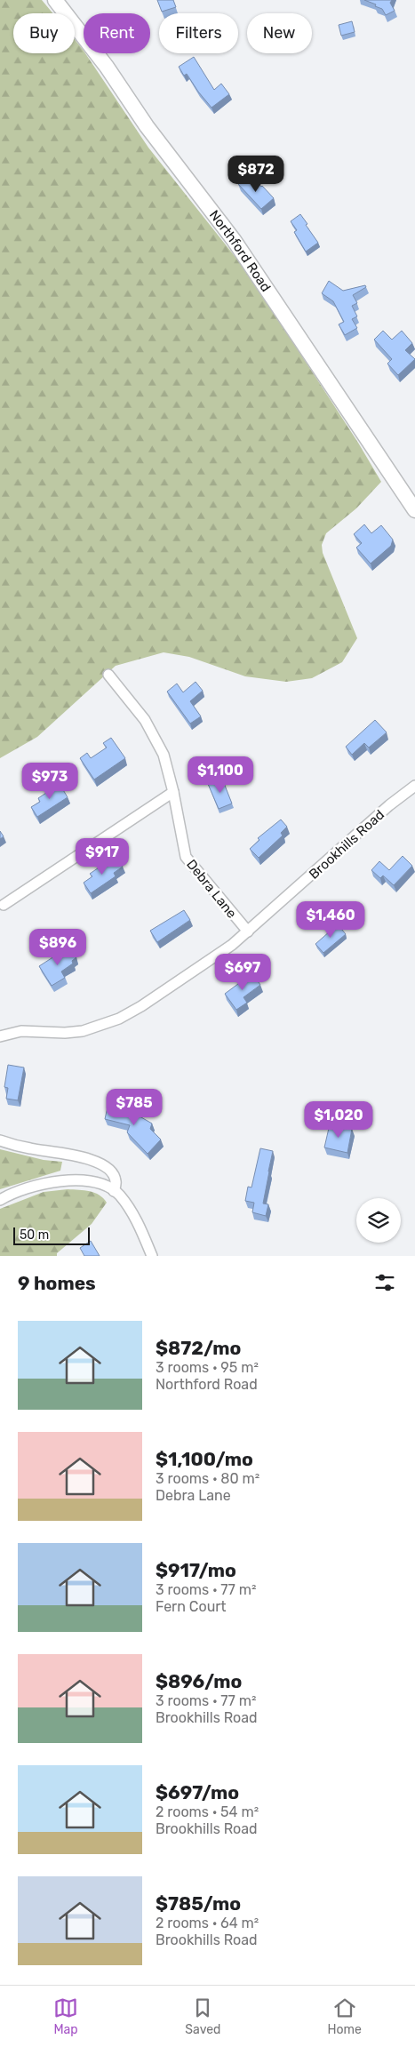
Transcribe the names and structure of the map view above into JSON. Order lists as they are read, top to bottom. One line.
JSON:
{"streets":{"street":["Northford Road","Brookhills Road","Debra Lane"]},"crossings":[["Brookhills Road","Debra Lane"]],"scale_bar":"50 m","page":{"chip":["Buy","Rent","Filters","New"],"price":["$872","$1,100","$973","$917","$1,460","$896","$697","$785","$1,020"],"scale":"50 m","heading":"9 homes","list":[{"name":"$872/mo","note":"3 rooms · 95 m² · Northford Road"},{"name":"$1,100/mo","note":"3 rooms · 80 m² · Debra Lane"},{"name":"$917/mo","note":"3 rooms · 77 m² · Fern Court"},{"name":"$896/mo","note":"3 rooms · 77 m² · Brookhills Road"},{"name":"$697/mo","note":"2 rooms · 54 m² · Brookhills Road"},{"name":"$785/mo","note":"2 rooms · 64 m² · Brookhills Road"}],"tabs":["Map","Saved","Home"]}}
